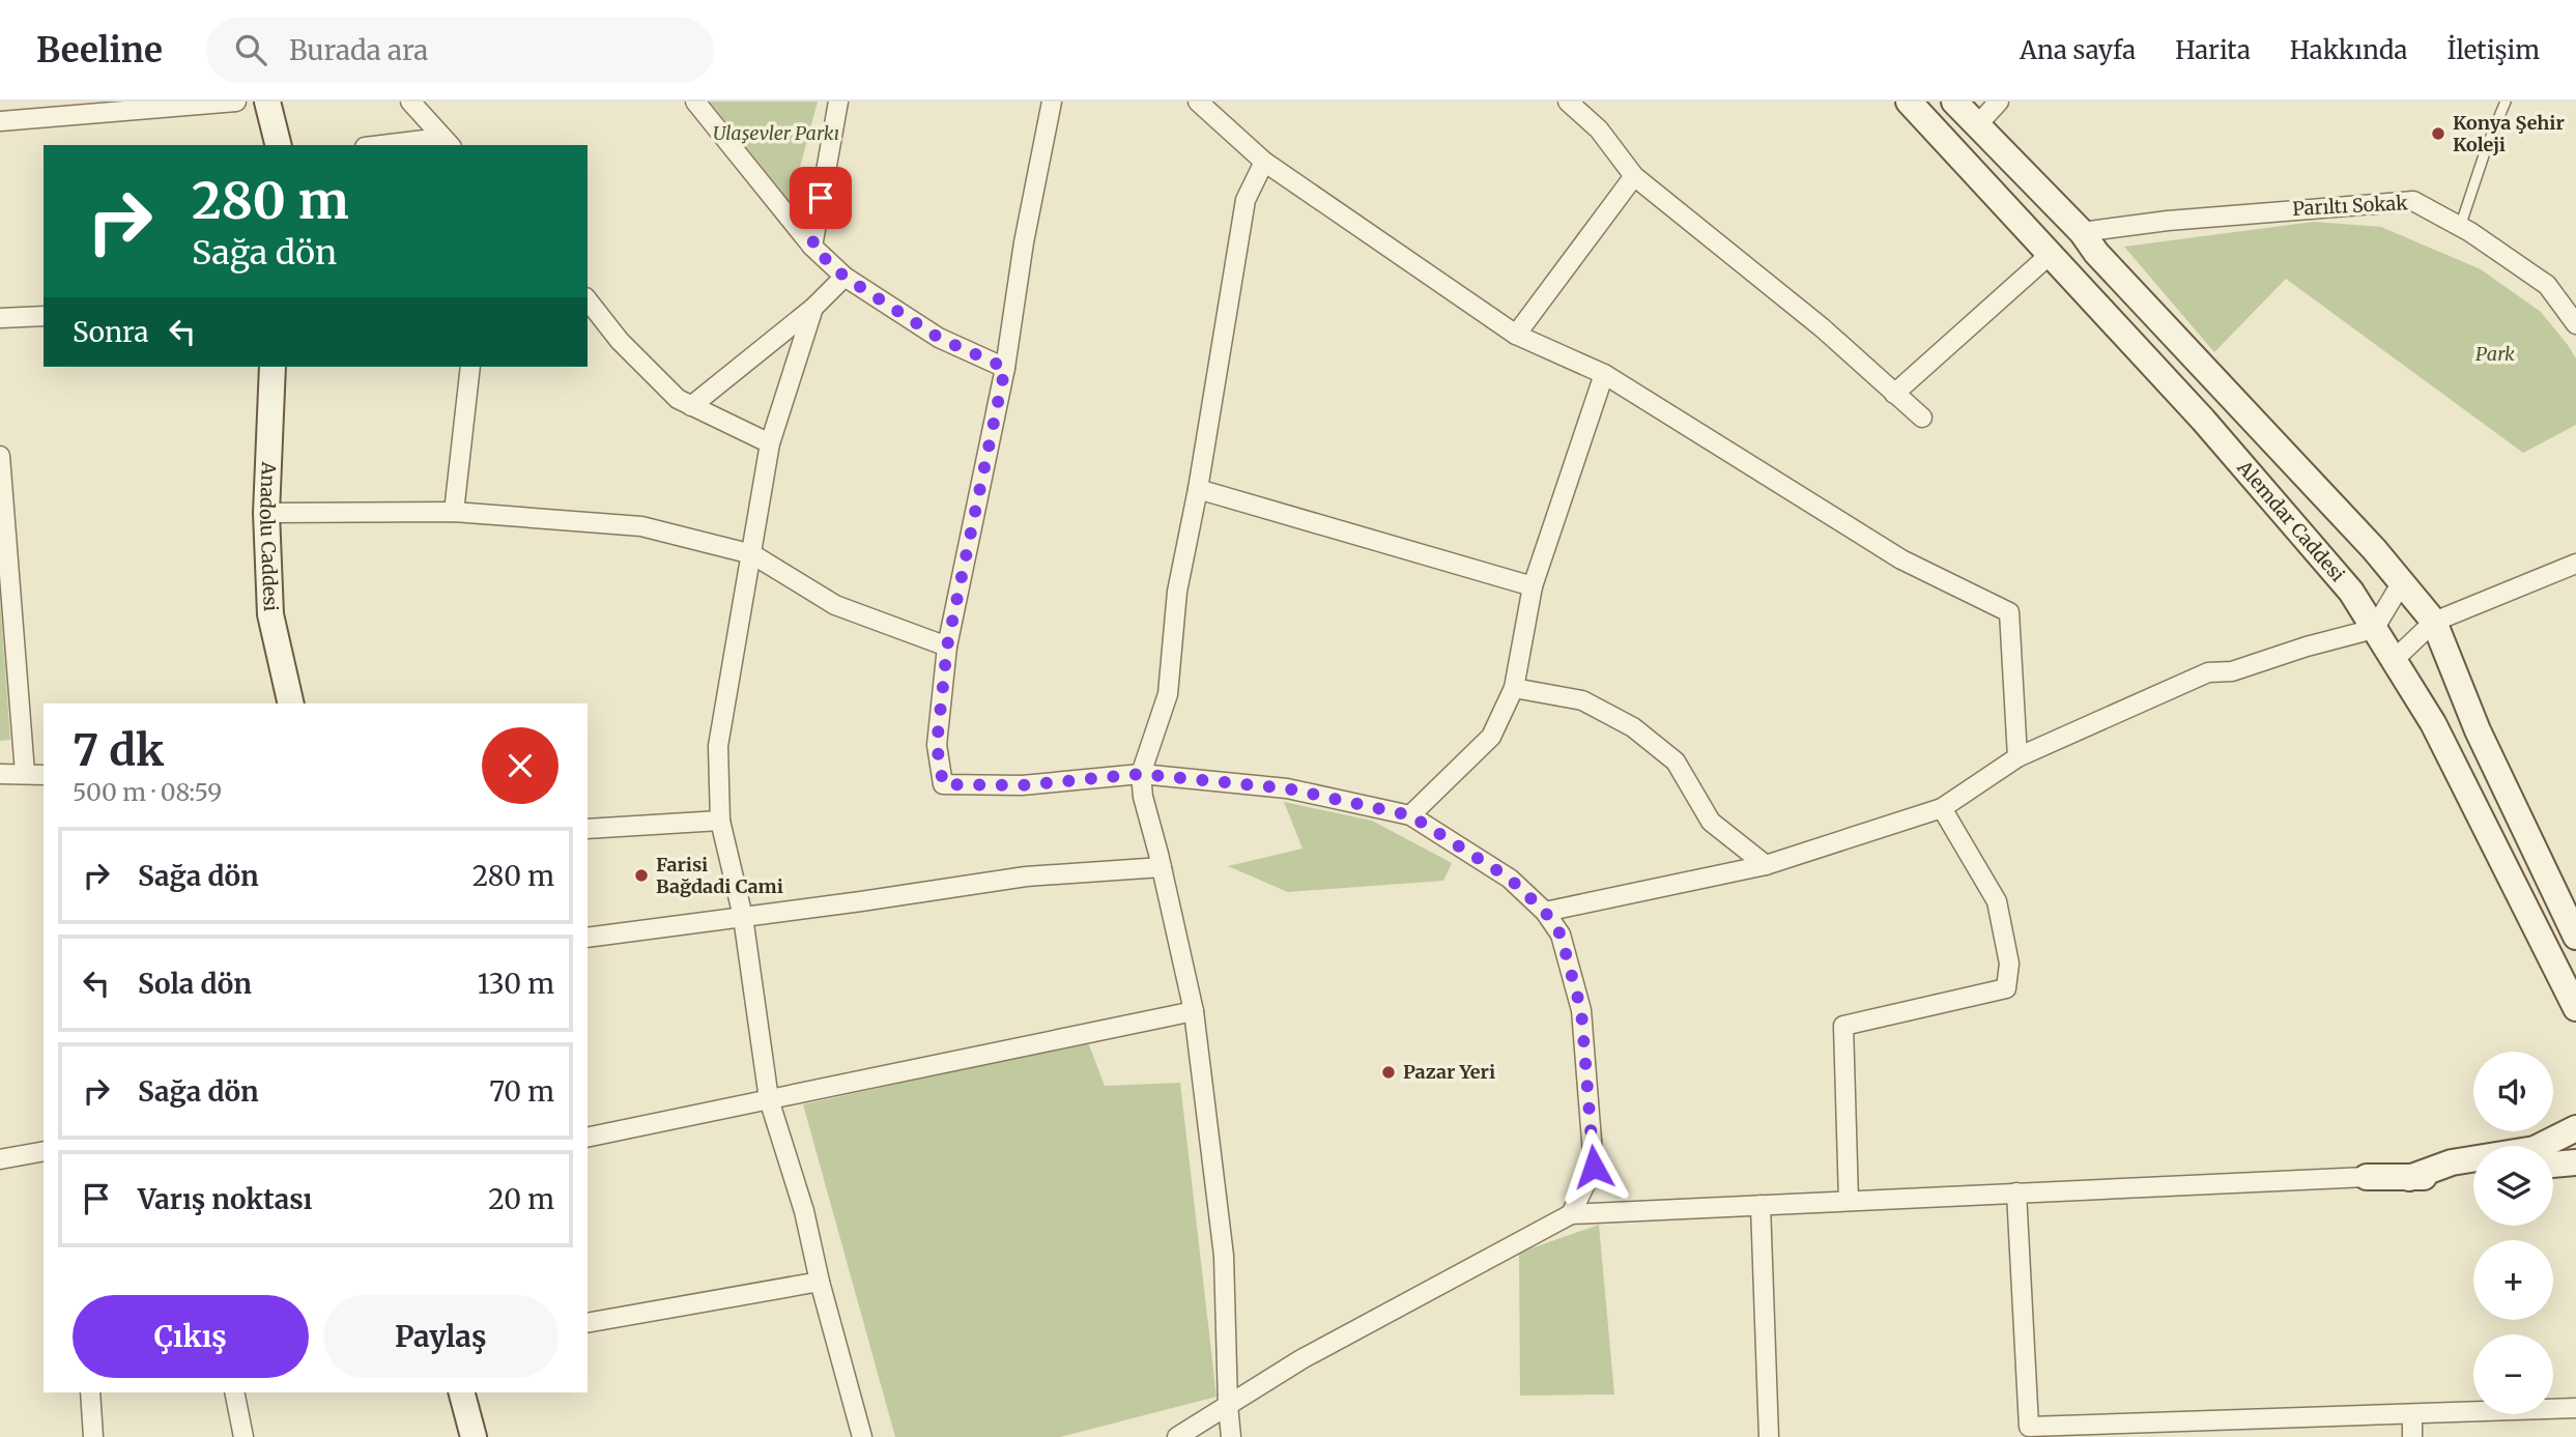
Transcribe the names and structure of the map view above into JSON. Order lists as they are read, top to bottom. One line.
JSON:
{"streets":{"main road":["Alemdar Caddesi","Anadolu Caddesi"],"street":["Parıltı Sokak"]},"crossings":[["Parıltı Sokak","Alemdar Caddesi"]],"parks":["Ulaşevler Parkı","Park"],"places":["Konya Şehir Koleji","Farisi Bağdadi Cami","Pazar Yeri"],"page":{"header":"Beeline","search":"Burada ara","nav":["Ana sayfa","Harita","Hakkında","İletişim"],"turn":["280 m","Sağa dön"],"then":"Sonra","heading":["7 dk","500 m · 08:59"],"list":[{"name":"Sağa dön","value":"280 m"},{"name":"Sola dön","value":"130 m"},{"name":"Sağa dön","value":"70 m"},{"name":"Varış noktası","value":"20 m"}],"map_buttons":["+","−"],"buttons":["Çıkış","Paylaş"]}}
